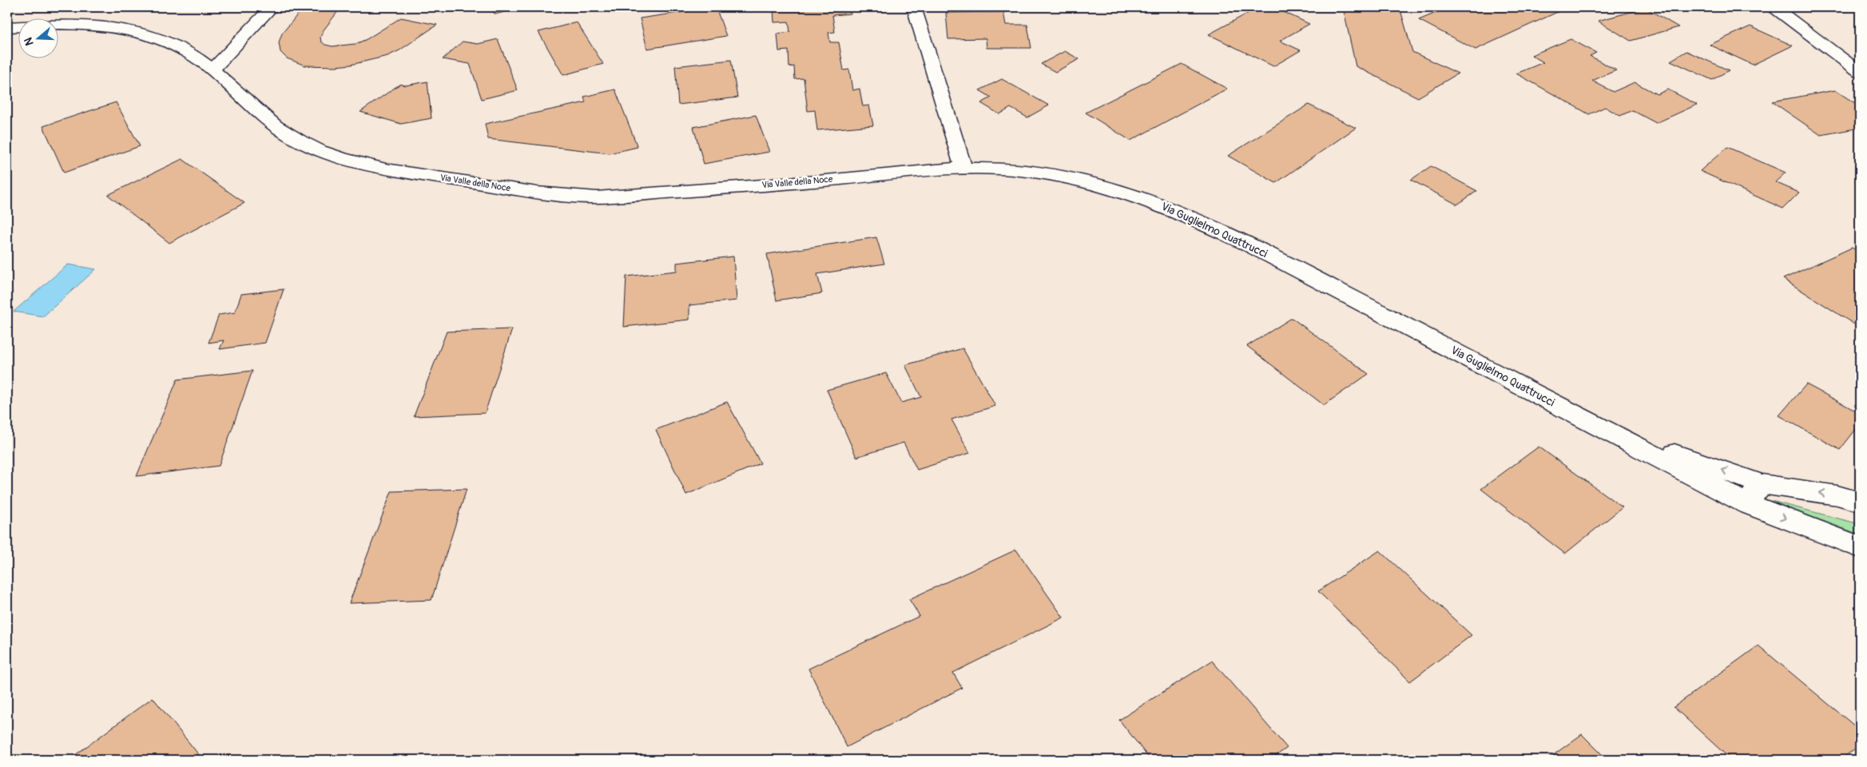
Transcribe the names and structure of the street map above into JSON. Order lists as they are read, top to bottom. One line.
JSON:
{"streets":{"street":["Via Valle della Noce","Via Guglielmo Quattrucci"]},"crossings":[["Via Valle della Noce","Via Guglielmo Quattrucci"]],"north":"left"}
